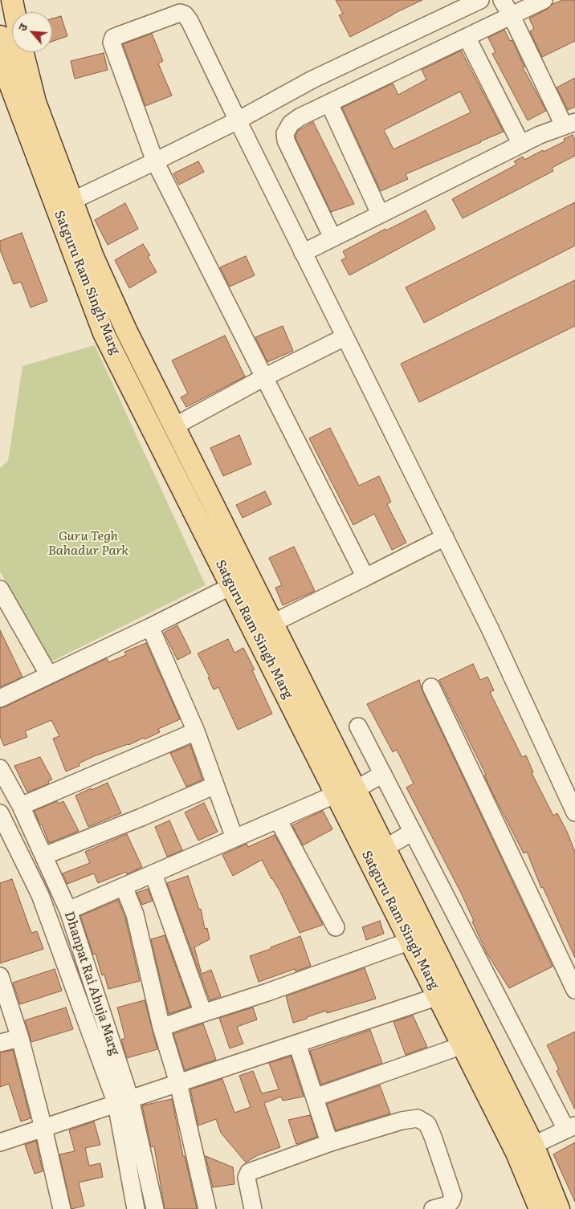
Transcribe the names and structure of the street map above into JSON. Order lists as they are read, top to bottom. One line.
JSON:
{"streets":{"main road":["Satguru Ram Singh Marg"],"street":["Dhanpat Rai Ahuja Marg"]},"parks":["Guru Tegh Bahadur Park"],"north":"top left"}
